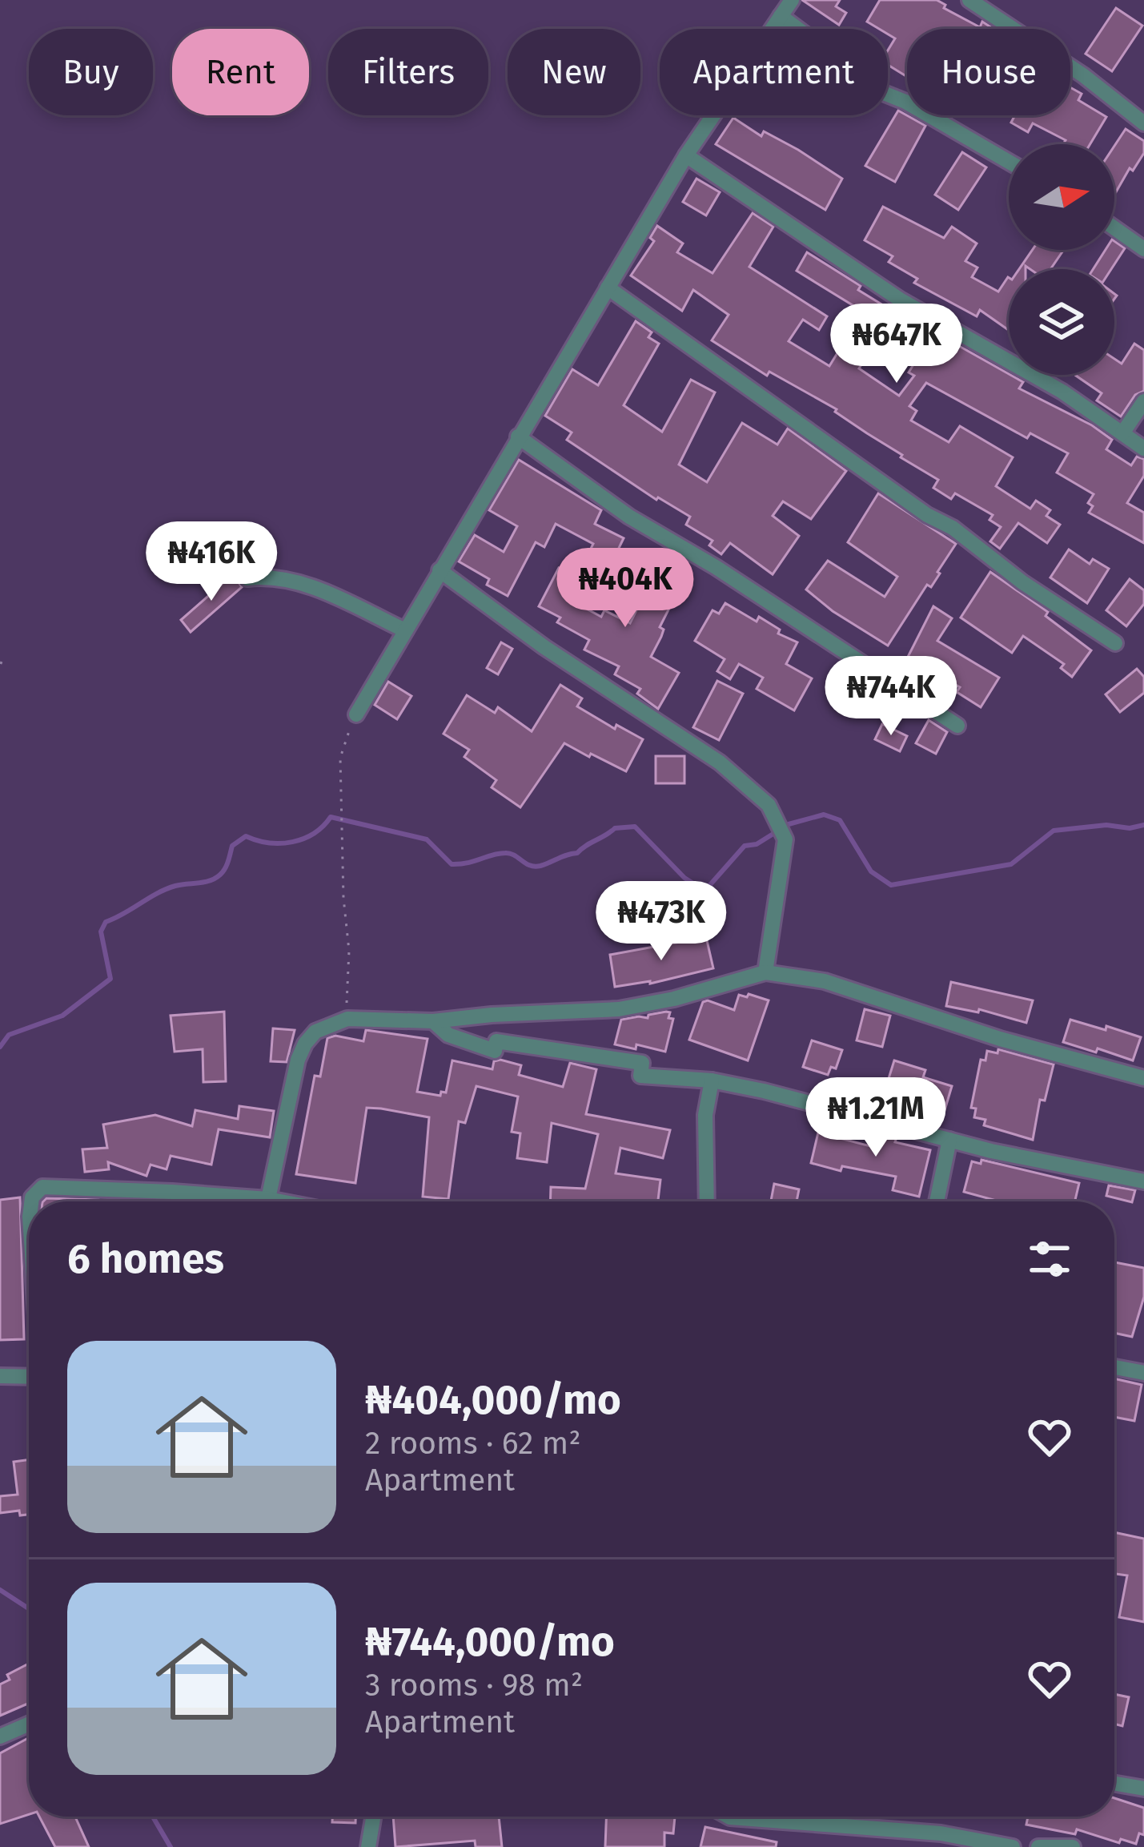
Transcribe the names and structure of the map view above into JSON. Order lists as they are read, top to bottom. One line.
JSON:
{"north":"right","page":{"chip":["Buy","Rent","Filters","New","Apartment","House"],"price":["₦647K","₦416K","₦404K","₦744K","₦473K","₦1.21M"],"heading":"6 homes","list":[{"name":"₦404,000/mo","note":"2 rooms · 62 m² · Apartment"},{"name":"₦744,000/mo","note":"3 rooms · 98 m² · Apartment"}]}}
